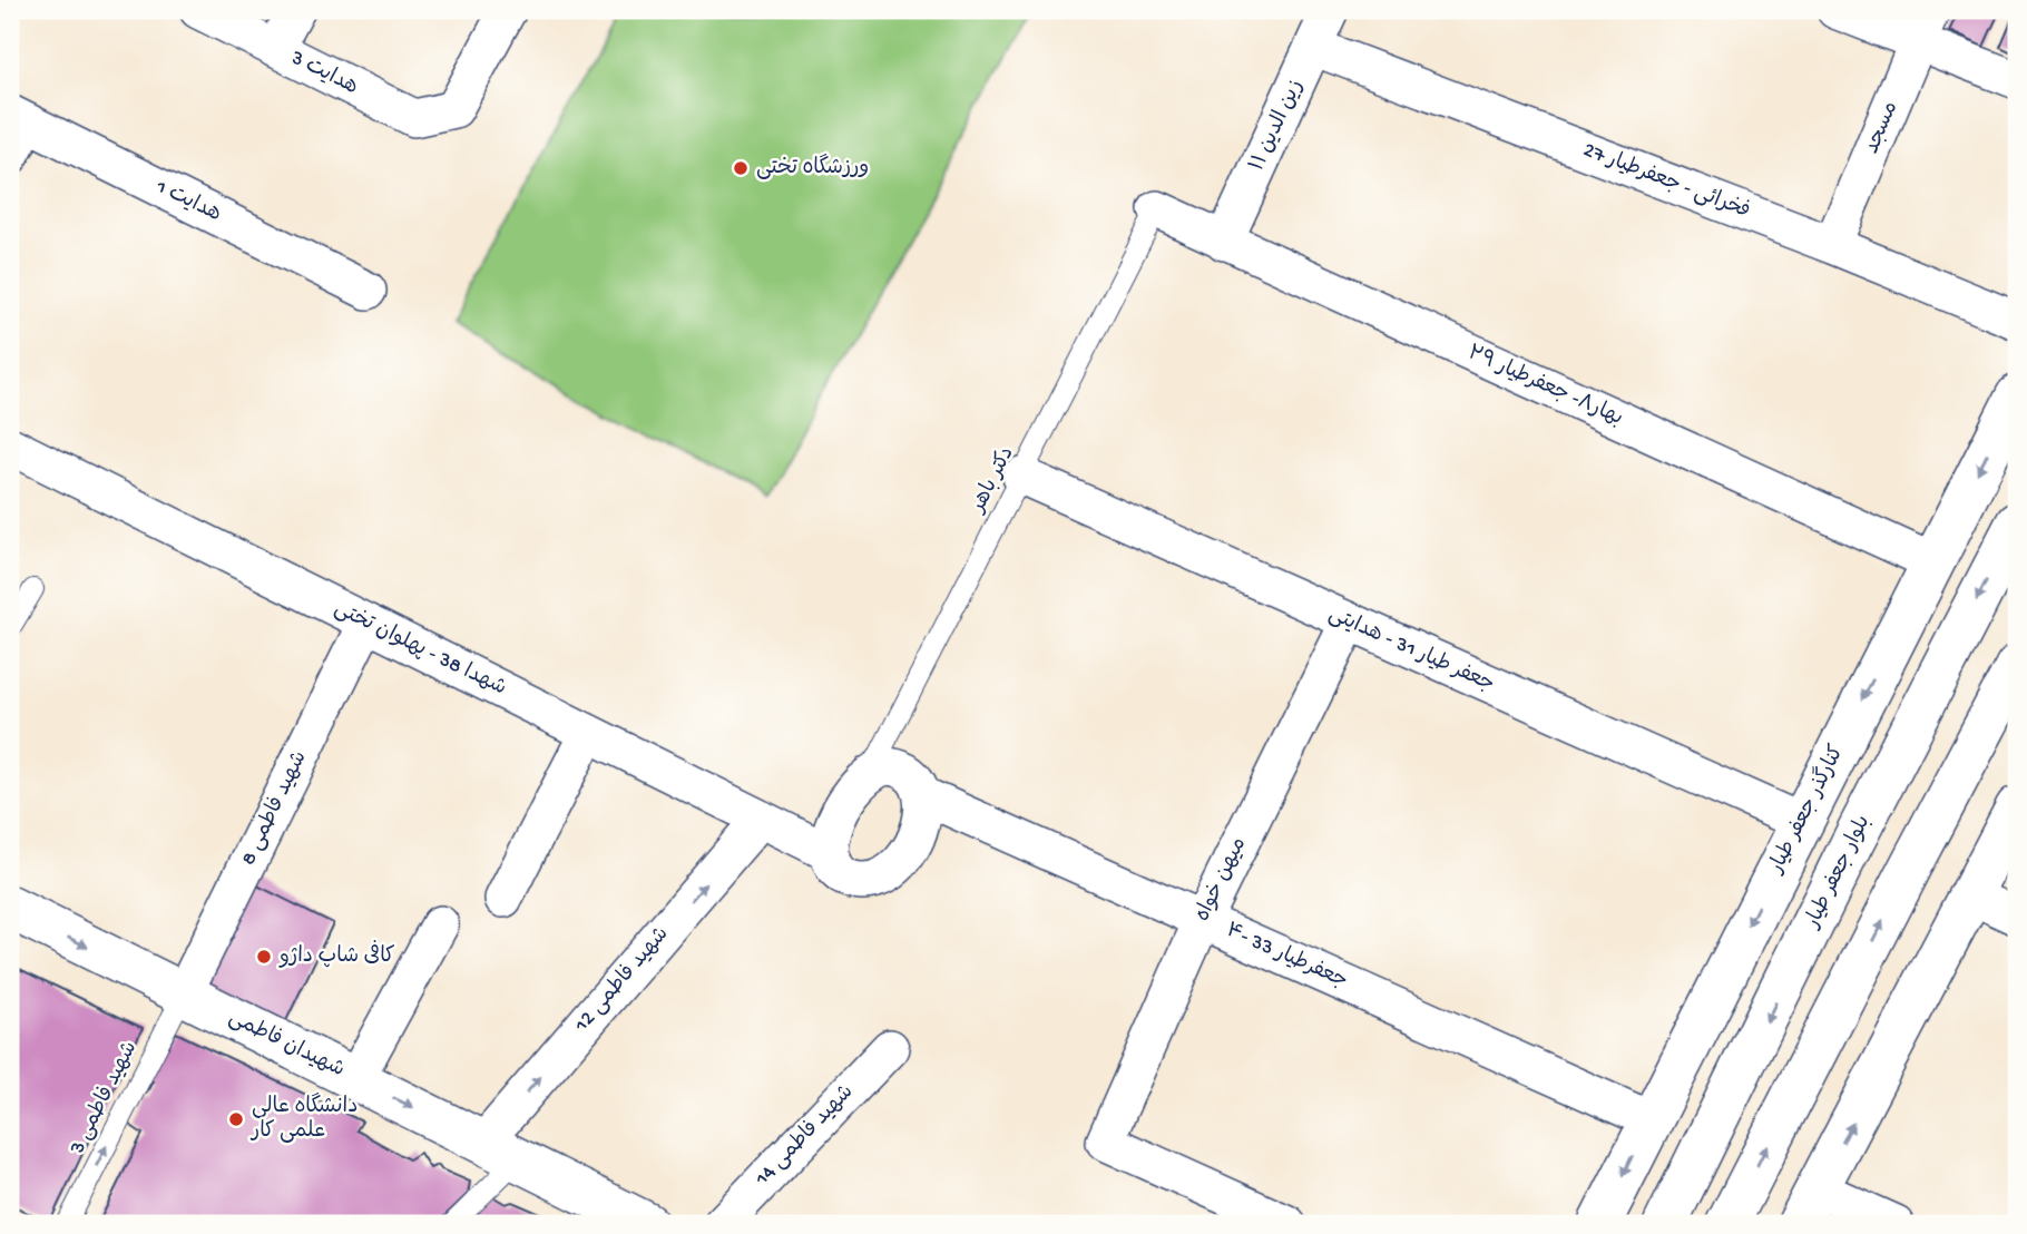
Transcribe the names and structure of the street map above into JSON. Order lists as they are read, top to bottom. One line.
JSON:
{"streets":{"main road":["کنارگذر جعفر طیار","بلوار جعفر طیار","شهیدان فاطمی"],"street":["هدایت 3","زین الدین ۱۱","مسجد","فخرائی - جعفرطیار 27","هدایت 1","بهار۸- جعفرطیار ۲۹","شهدا 38 - پهلوان تختی","جعفر طیار 31 - هدایتی","شهید فاطمی 8","میهن خواه","۴- جعفرطیار 33","شهید فاطمی 12","شهید فاطمی 14"],"lane":["دکتر باهر","شهید فاطمی 3"]},"crossings":[["زین الدین ۱۱","فخرائی - جعفرطیار 27"],["زین الدین ۱۱","بهار۸- جعفرطیار ۲۹"],["مسجد","فخرائی - جعفرطیار 27"],["بهار۸- جعفرطیار ۲۹","دکتر باهر"],["بهار۸- جعفرطیار ۲۹","کنارگذر جعفر طیار"],["دکتر باهر","شهدا 38 - پهلوان تختی"],["دکتر باهر","جعفر طیار 31 - هدایتی"],["دکتر باهر","۴- جعفرطیار 33"],["شهدا 38 - پهلوان تختی","شهید فاطمی 8"],["شهدا 38 - پهلوان تختی","۴- جعفرطیار 33"],["شهدا 38 - پهلوان تختی","شهید فاطمی 12"],["جعفر طیار 31 - هدایتی","کنارگذر جعفر طیار"],["جعفر طیار 31 - هدایتی","میهن خواه"],["شهید فاطمی 8","شهیدان فاطمی"],["شهید فاطمی 8","شهید فاطمی 3"],["کنارگذر جعفر طیار","۴- جعفرطیار 33"],["میهن خواه","۴- جعفرطیار 33"],["شهید فاطمی 12","شهیدان فاطمی"],["شهیدان فاطمی","شهید فاطمی 3"]],"one_way":["شهیدان فاطمی","شهید فاطمی 3"],"places":["ورزشگاه تختی","کافی شاپ داژو","دانشگاه عالی علمی کار"]}
